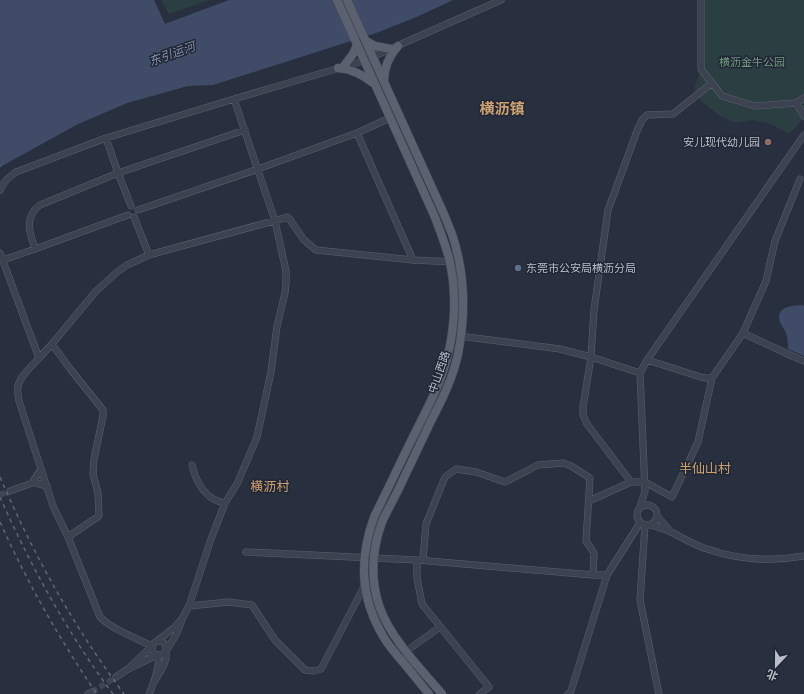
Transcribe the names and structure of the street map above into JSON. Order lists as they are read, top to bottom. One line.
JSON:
{"streets":{"main road":["中山西路"]},"districts":["横沥镇","半仙山村","横沥村"],"water":["东引运河"],"parks":["横沥金牛公园"],"places":["安儿现代幼儿园","东莞市公安局横沥分局"],"north":"bottom"}
